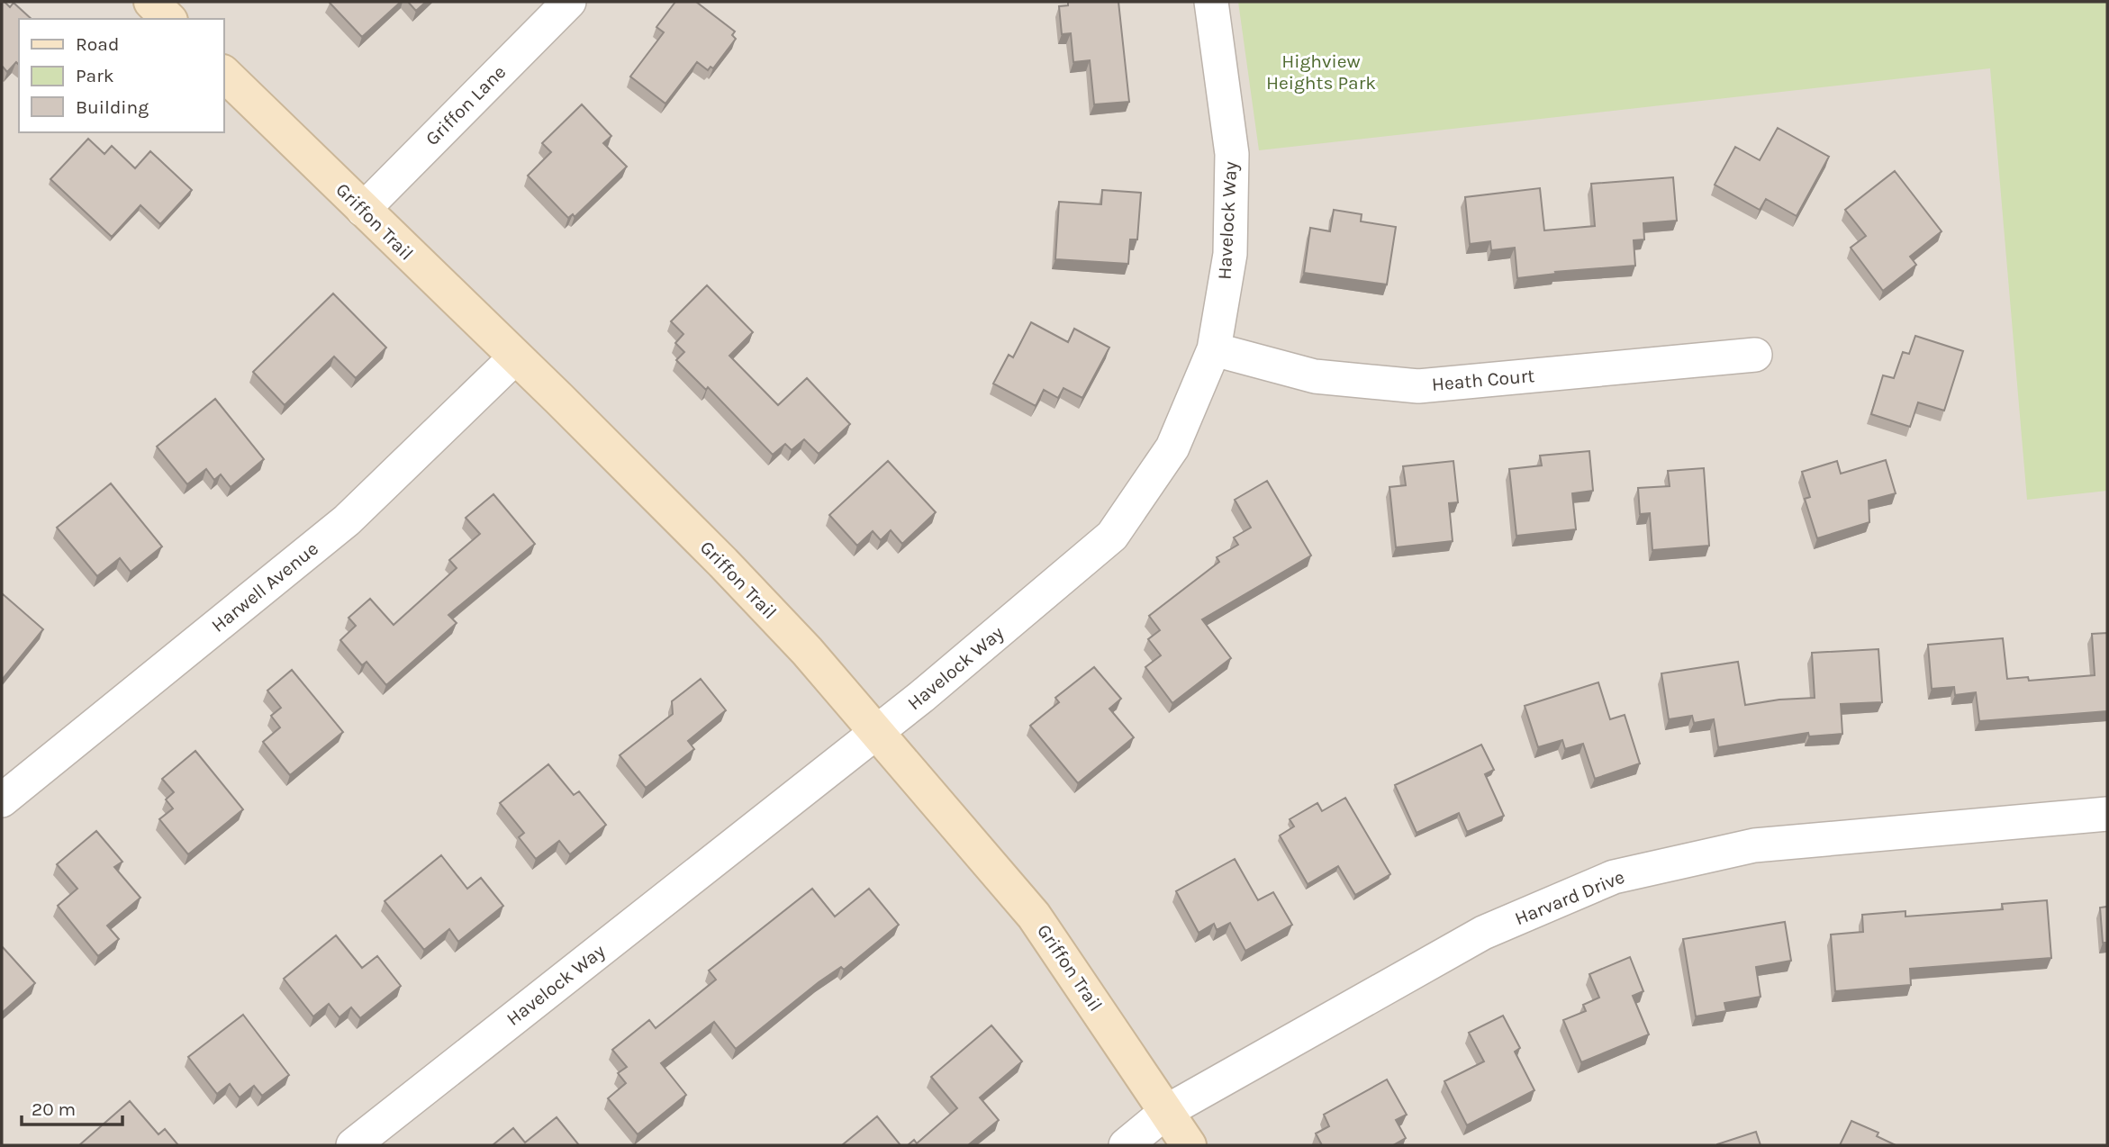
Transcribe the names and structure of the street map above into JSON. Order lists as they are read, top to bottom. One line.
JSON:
{"streets":{"street":["Griffon Lane","Havelock Way","Griffon Trail","Heath Court","Harwell Avenue","Harvard Drive"]},"crossings":[["Griffon Lane","Griffon Trail"],["Havelock Way","Griffon Trail"],["Havelock Way","Heath Court"],["Griffon Trail","Harwell Avenue"],["Griffon Trail","Harvard Drive"]],"parks":["Highview Heights Park"],"legend":["Road","Park","Building"],"scale_bar":"20 m"}
